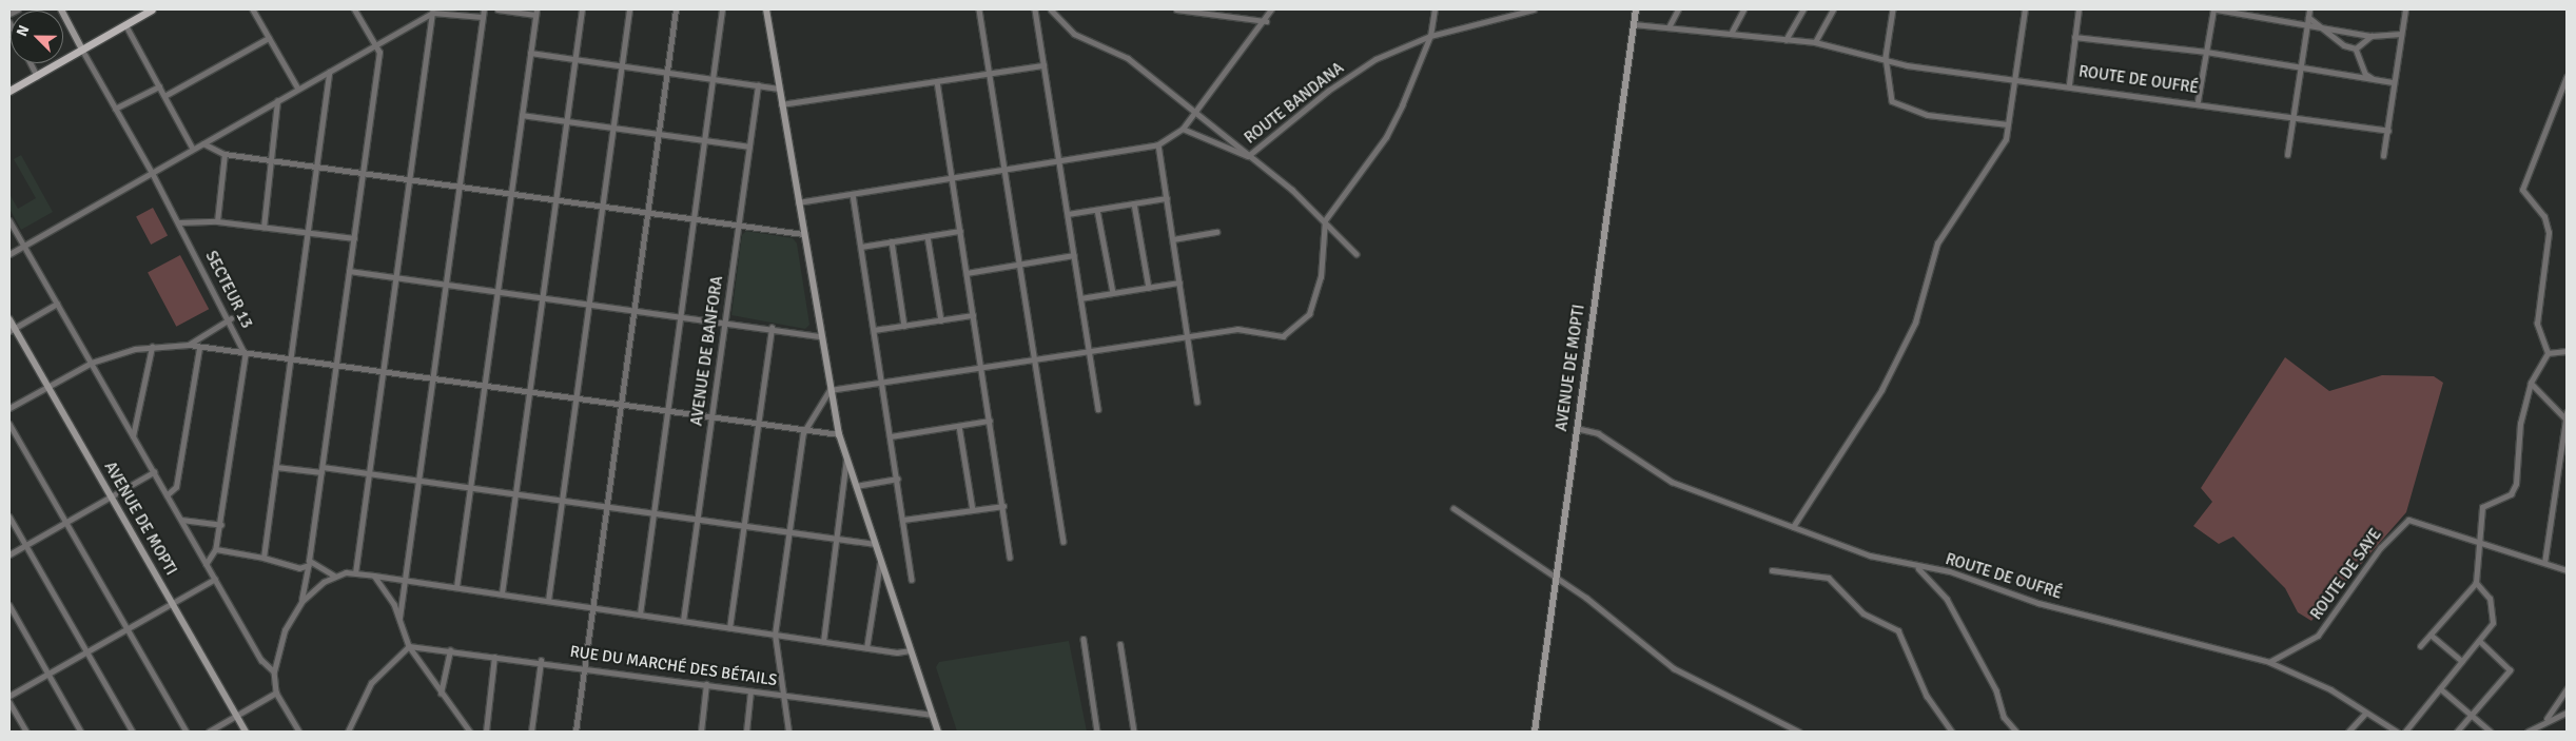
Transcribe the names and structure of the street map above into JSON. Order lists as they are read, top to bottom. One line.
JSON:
{"streets":{"street":["ROUTE DE OUFRÉ","ROUTE BANDANA","SECTEUR 13","AVENUE DE BANFORA","AVENUE DE MOPTI","ROUTE DE SAYE","RUE DU MARCHÉ DES BÉTAILS"]},"crossings":[["ROUTE DE OUFRÉ","AVENUE DE MOPTI"],["ROUTE DE OUFRÉ","ROUTE DE SAYE"]],"north":"top left"}
